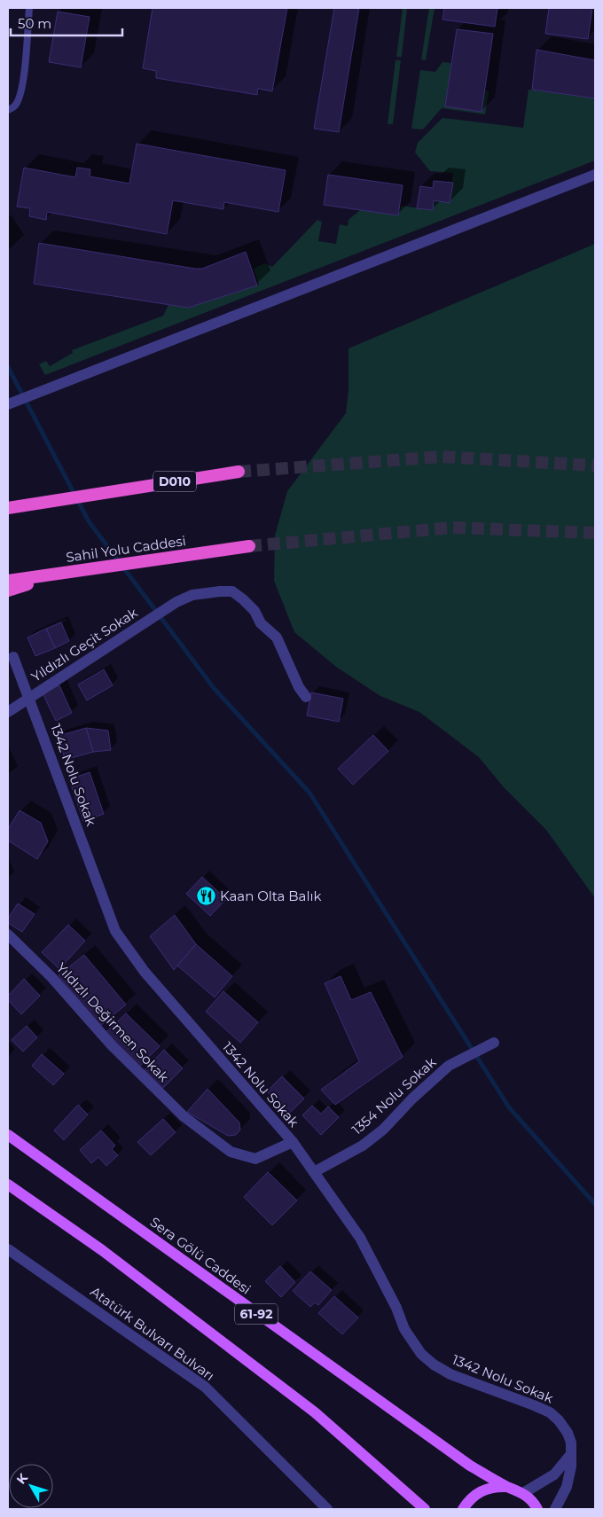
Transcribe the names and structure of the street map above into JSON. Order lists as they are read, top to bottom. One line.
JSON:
{"streets":{"highway":["D010","Sahil Yolu Caddesi"],"main road":["Sera Gölü Caddesi","61-92"],"street":["Yıldızlı Geçit Sokak","1342 Nolu Sokak","Yıldızlı Değirmen Sokak","1354 Nolu Sokak","Atatürk Bulvarı Bulvarı"]},"crossings":[["Yıldızlı Geçit Sokak","1342 Nolu Sokak"],["1342 Nolu Sokak","Yıldızlı Değirmen Sokak"],["1342 Nolu Sokak","1354 Nolu Sokak"]],"places":{"restaurant":["Kaan Olta Balık"]},"scale_bar":"50 m","north":"top left"}
